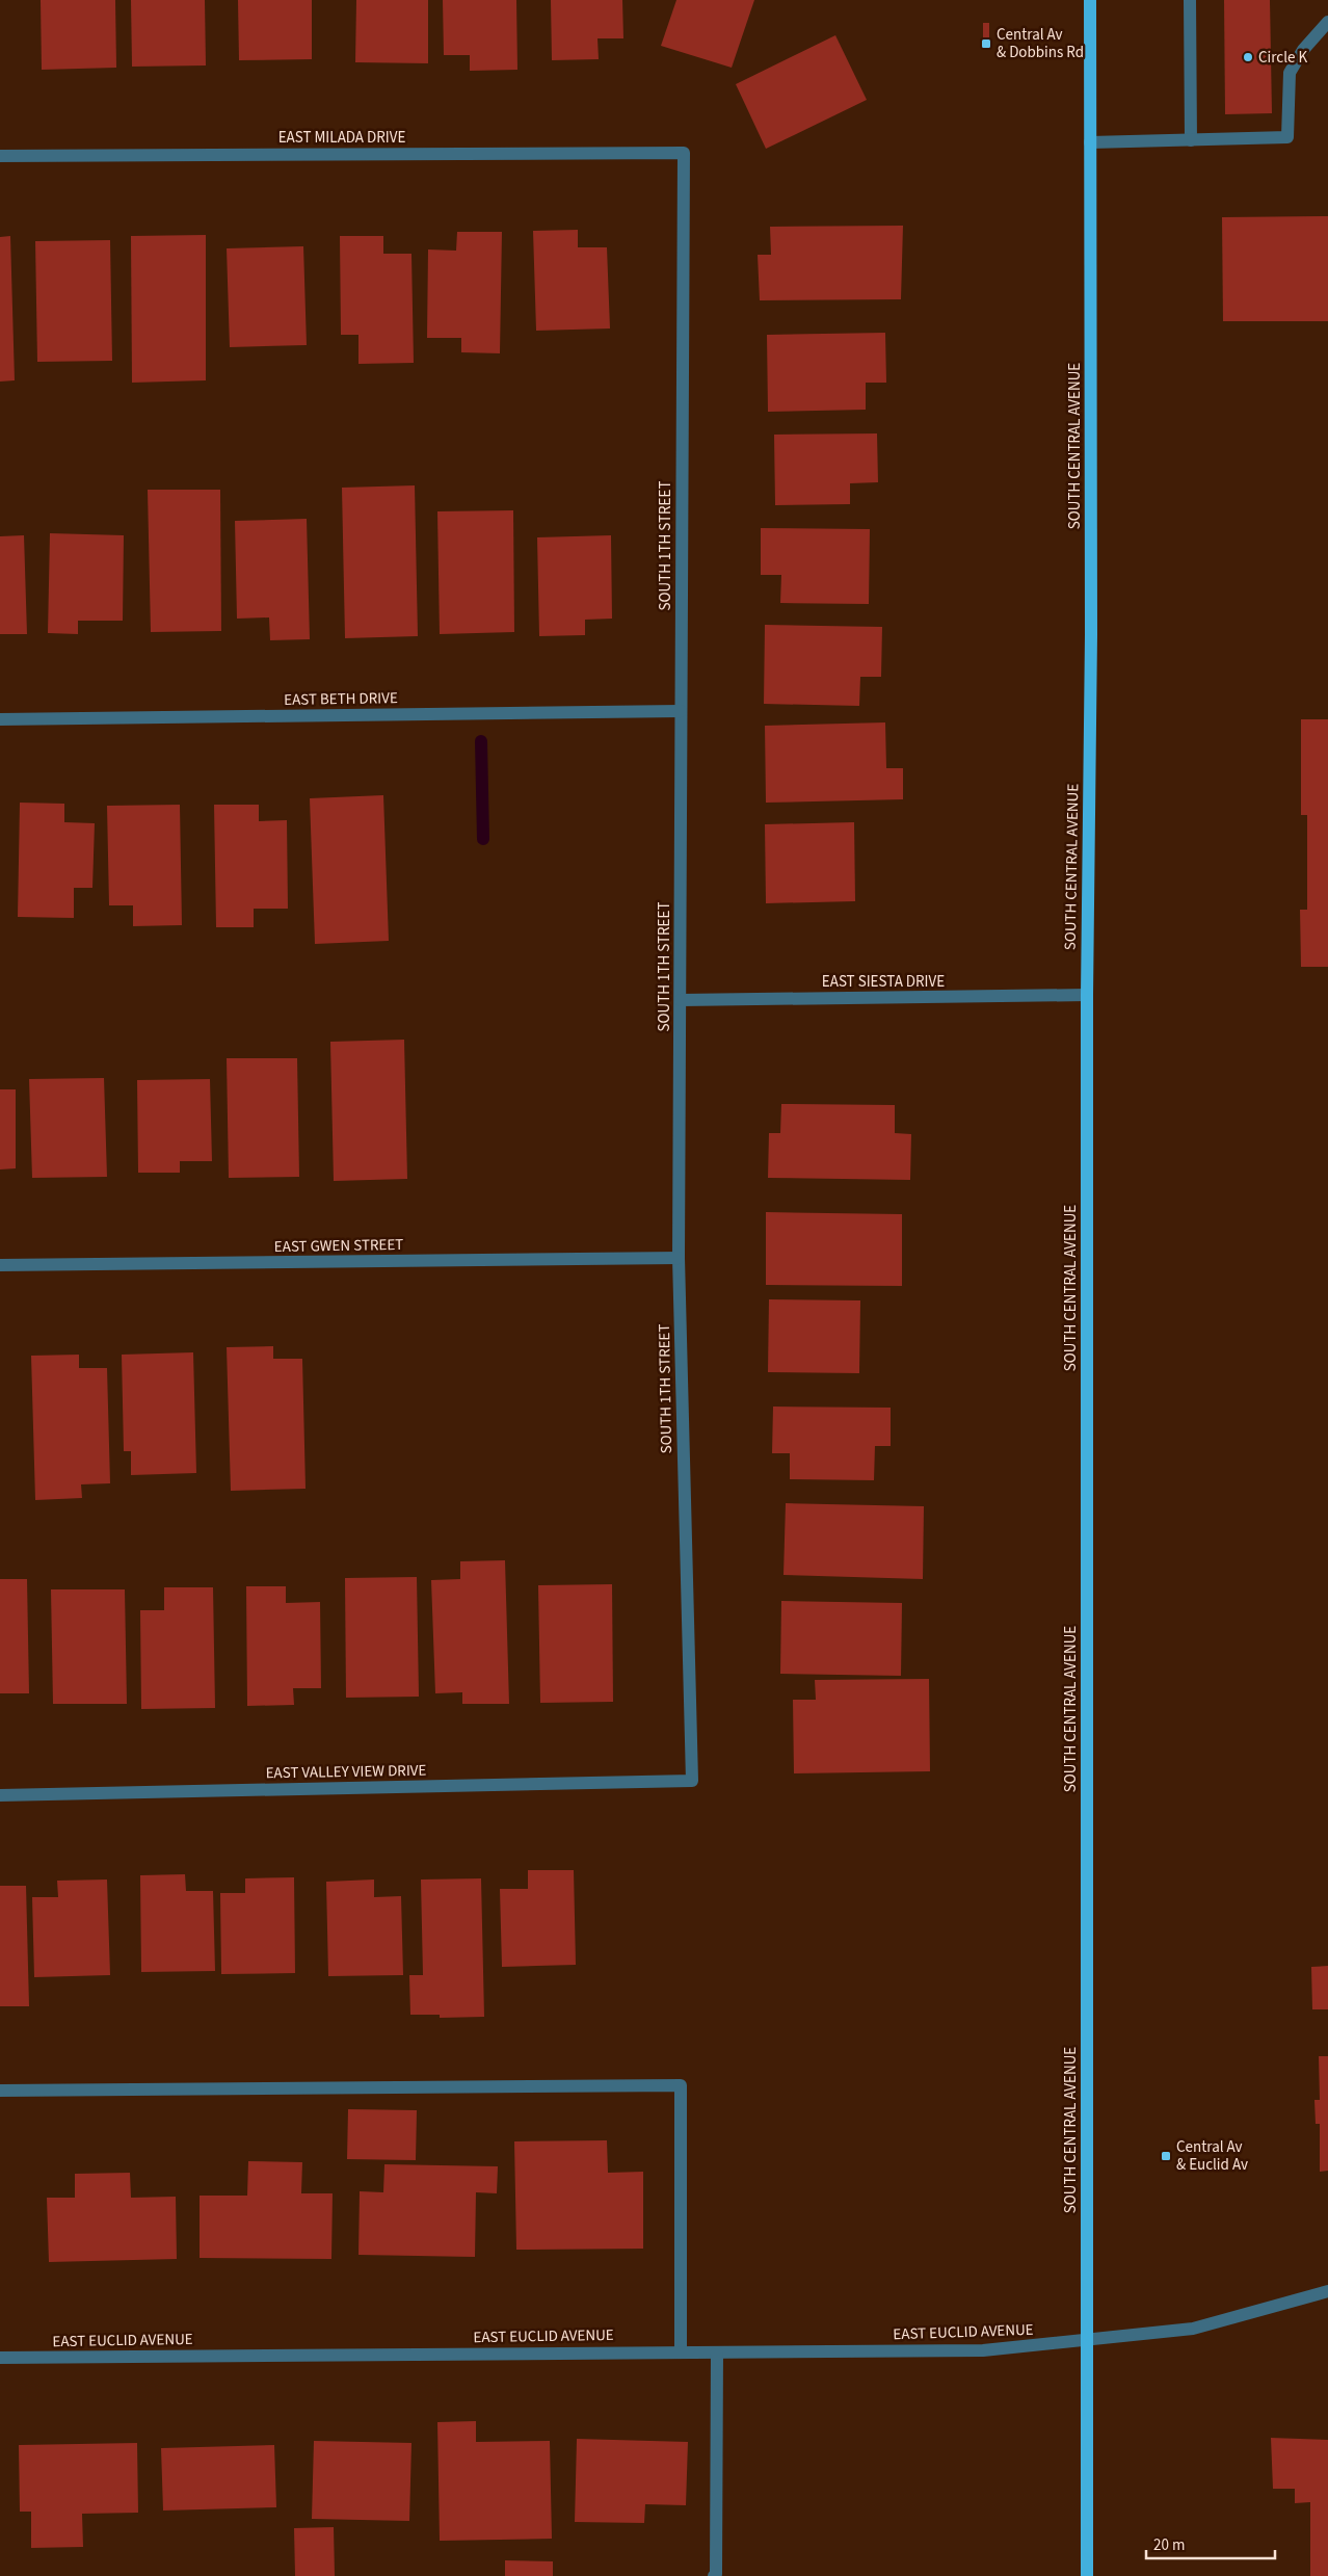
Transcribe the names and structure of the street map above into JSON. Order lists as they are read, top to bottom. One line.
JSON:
{"streets":{"main road":["SOUTH CENTRAL AVENUE"],"street":["EAST MILADA DRIVE","SOUTH 1TH STREET","EAST BETH DRIVE","EAST SIESTA DRIVE","EAST GWEN STREET","EAST VALLEY VIEW DRIVE","EAST EUCLID AVENUE"]},"crossings":[["EAST MILADA DRIVE","SOUTH 1TH STREET"],["SOUTH CENTRAL AVENUE","EAST SIESTA DRIVE"],["SOUTH CENTRAL AVENUE","EAST EUCLID AVENUE"],["SOUTH 1TH STREET","EAST BETH DRIVE"],["SOUTH 1TH STREET","EAST SIESTA DRIVE"],["SOUTH 1TH STREET","EAST GWEN STREET"],["SOUTH 1TH STREET","EAST VALLEY VIEW DRIVE"]],"places":{"transit":["Central Av & Dobbins Rd","Central Av & Euclid Av"],"other":["Circle K"]},"scale_bar":"20 m"}
